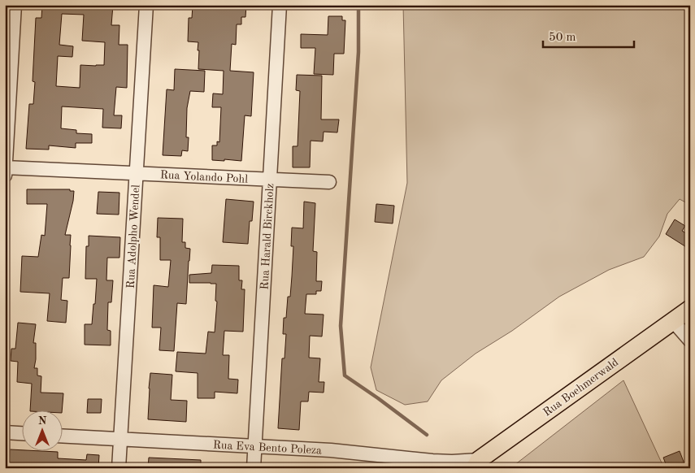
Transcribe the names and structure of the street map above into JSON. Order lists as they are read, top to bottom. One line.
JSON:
{"streets":{"main road":["Rua Boehmerwald"],"street":["Rua Yolando Pohl","Rua Adolpho Wendel","Rua Harald Birckholz","Rua Eva Bento Poleza"]},"crossings":[["Rua Yolando Pohl","Rua Adolpho Wendel"],["Rua Yolando Pohl","Rua Harald Birckholz"],["Rua Adolpho Wendel","Rua Eva Bento Poleza"],["Rua Harald Birckholz","Rua Eva Bento Poleza"],["Rua Boehmerwald","Rua Eva Bento Poleza"]],"scale_bar":"50 m","north":"top"}
